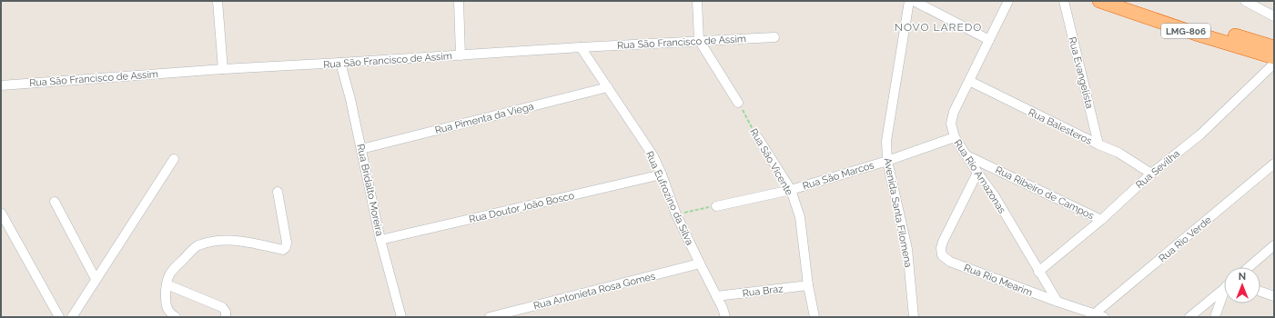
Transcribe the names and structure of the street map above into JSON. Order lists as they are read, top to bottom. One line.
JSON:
{"streets":{"highway":["LMG-806"],"street":["Rua São Francisco de Assim","Rua Evangelista","Rua Pimenta da Viega","Rua Balesteros","Rua São Vicente","Rua Sevilha","Rua São Marcos","Rua Rio Amazonas","Rua Bridalto Moreira","Rua Ribeiro de Campos","Rua Eufrozino da Silva","Rua Doutor João Bosco","Avenida Santa Filomena","Rua Rio Verde","Rua Rio Mearim","Rua Antonieta Rosa Gomes","Rua Braz"]},"crossings":[["Rua São Francisco de Assim","Rua Bridalto Moreira"],["Rua São Francisco de Assim","Rua Eufrozino da Silva"],["Rua Evangelista","Rua Balesteros"],["Rua Pimenta da Viega","Rua Bridalto Moreira"],["Rua Pimenta da Viega","Rua Eufrozino da Silva"],["Rua Balesteros","Rua Sevilha"],["Rua Balesteros","Rua Rio Amazonas"],["Rua São Vicente","Rua São Marcos"],["Rua São Vicente","Rua Braz"],["Rua Sevilha","Rua Rio Amazonas"],["Rua Sevilha","Rua Ribeiro de Campos"],["Rua São Marcos","Rua Rio Amazonas"],["Rua São Marcos","Avenida Santa Filomena"],["Rua Rio Amazonas","Rua Ribeiro de Campos"],["Rua Rio Amazonas","Rua Rio Mearim"],["Rua Bridalto Moreira","Rua Doutor João Bosco"],["Rua Eufrozino da Silva","Rua Doutor João Bosco"],["Rua Eufrozino da Silva","Rua Antonieta Rosa Gomes"],["Rua Eufrozino da Silva","Rua Braz"]],"districts":["NOVO LAREDO"],"north":"top"}
